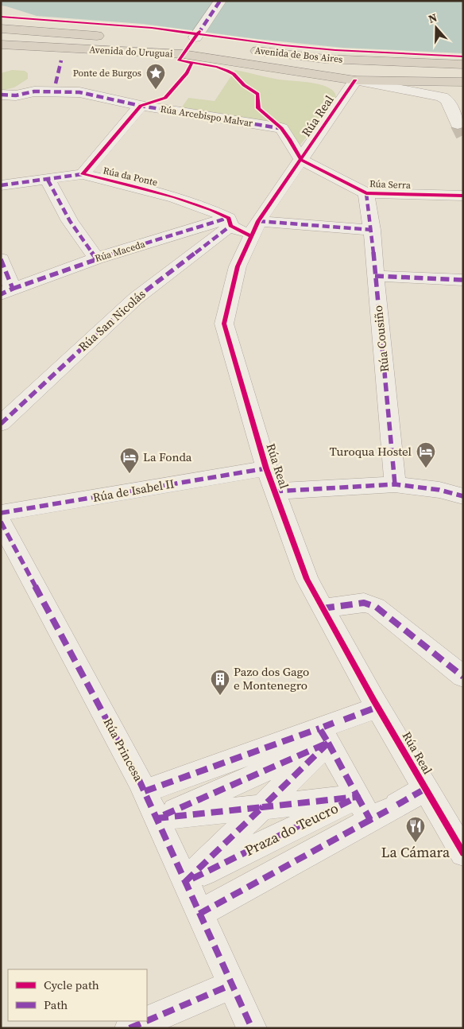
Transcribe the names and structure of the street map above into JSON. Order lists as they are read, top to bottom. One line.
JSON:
{"streets":{"highway":["Avenida do Uruguai","Avenida de Bos Aires"],"street":["Rúa Arcebispo Malvar","Rúa Real","Rúa da Ponte","Rúa Serra","Rúa Maceda","Rúa San Nicolás","Rúa Cousiño","Rúa de Isabel II","Rúa Princesa","Praza do Teucro"]},"crossings":[["Avenida do Uruguai","Avenida de Bos Aires"],["Avenida do Uruguai","Rúa Real"],["Rúa Arcebispo Malvar","Rúa Real"],["Rúa Arcebispo Malvar","Rúa da Ponte"],["Rúa Arcebispo Malvar","Rúa Serra"],["Rúa Real","Rúa da Ponte"],["Rúa Real","Rúa Serra"],["Rúa Real","Rúa de Isabel II"],["Rúa Real","Praza do Teucro"],["Rúa da Ponte","Rúa Maceda"],["Rúa da Ponte","Rúa San Nicolás"],["Rúa da Ponte","Rúa Cousiño"],["Rúa Serra","Rúa Cousiño"],["Rúa Maceda","Rúa San Nicolás"],["Rúa Princesa","Praza do Teucro"]],"places":{"place":["Ponte de Burgos"],"hotel":["Turoqua Hostel","La Fonda"],"building":["Pazo dos Gago e Montenegro"],"restaurant":["La Cámara"]},"legend":["Cycle path","Path"],"north":"top"}
